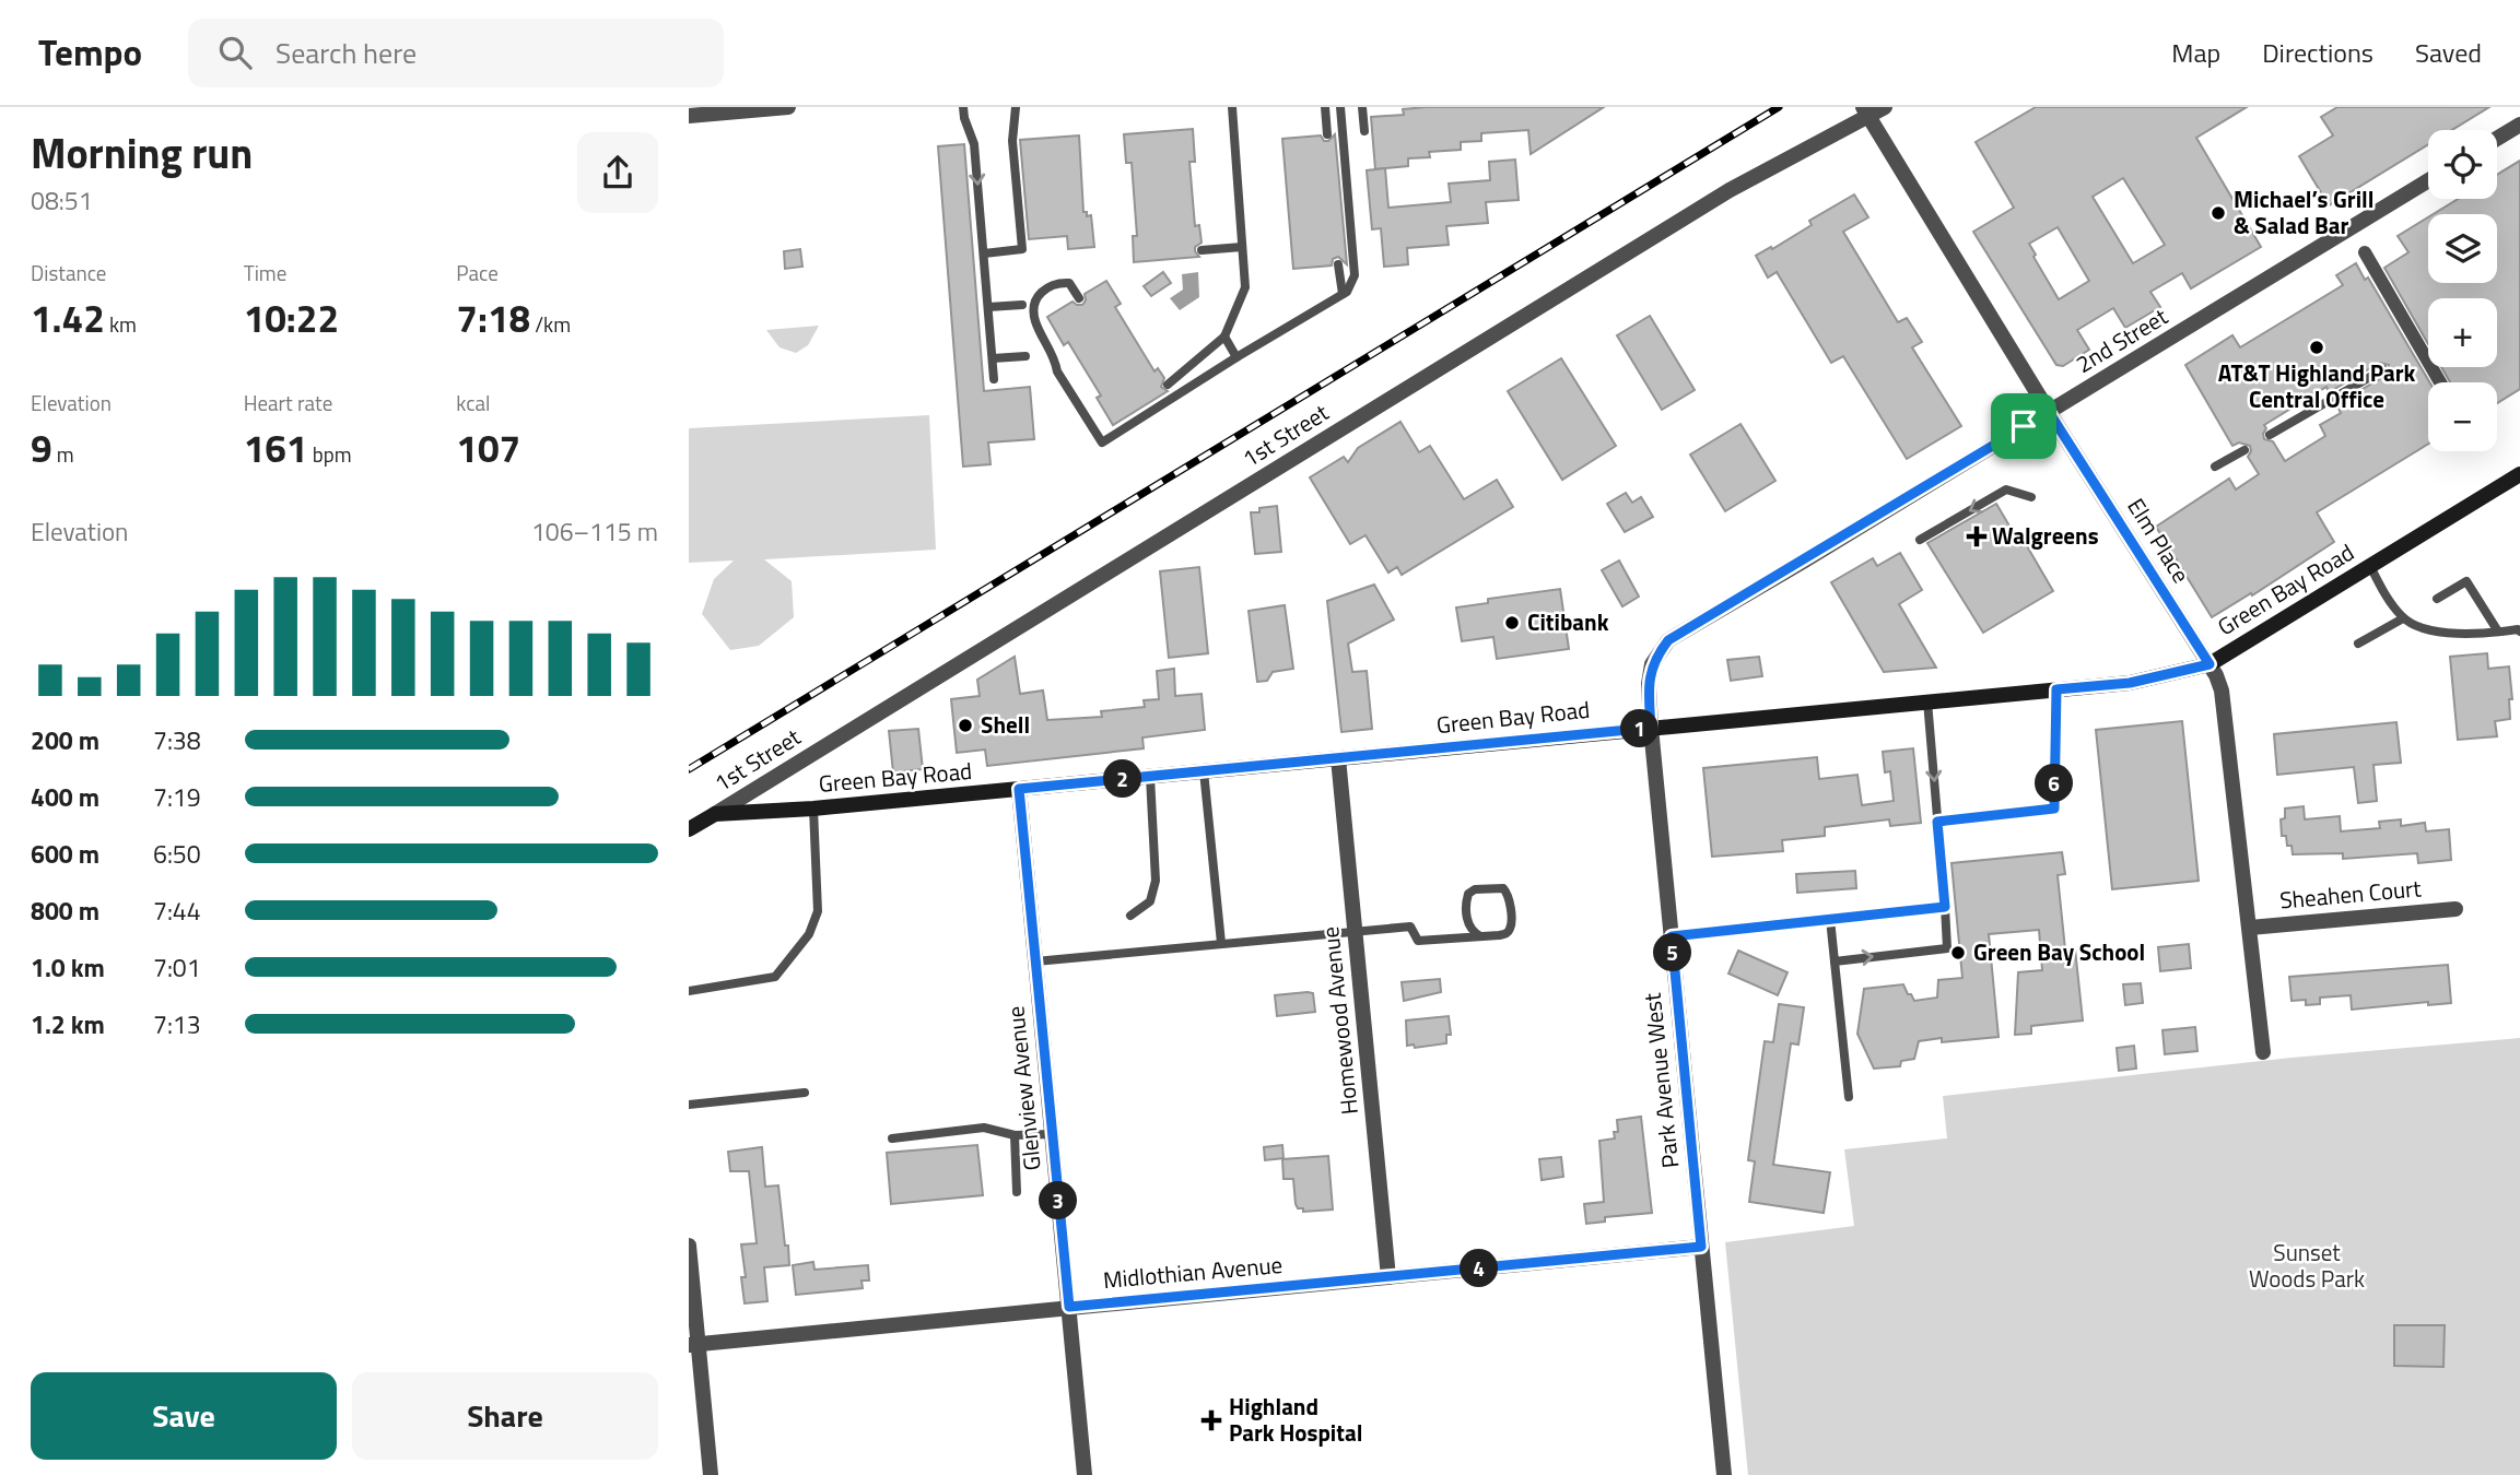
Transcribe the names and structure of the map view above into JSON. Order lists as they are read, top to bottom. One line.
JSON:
{"streets":{"main road":["Green Bay Road"],"street":["2nd Street","1st Street","Elm Place","Sheahen Court","Homewood Avenue","Park Avenue West","Glenview Avenue","Midlothian Avenue"]},"crossings":[["2nd Street","Elm Place"],["2nd Street","Park Avenue West"],["1st Street","Elm Place"],["1st Street","Green Bay Road"],["Elm Place","Green Bay Road"],["Elm Place","Sheahen Court"],["Green Bay Road","Homewood Avenue"],["Green Bay Road","Park Avenue West"],["Green Bay Road","Glenview Avenue"],["Homewood Avenue","Midlothian Avenue"],["Park Avenue West","Midlothian Avenue"],["Glenview Avenue","Midlothian Avenue"]],"parks":["Sunset Woods Park"],"places":{"other":["Michael’s Grill & Salad Bar","AT&T Highland Park Central Office","Citibank","Shell","Green Bay School"],"health":["Walgreens","Highland Park Hospital"]},"page":{"header":"Tempo","search":"Search here","nav":["Map","Directions","Saved"],"heading":["Morning run","08:51"],"map_buttons":["+","−"],"stats":[["Distance","1.42 km"],["Time","10:22"],["Pace","7:18 /km"],["Elevation","9 m"],["Heart rate","161 bpm"],["kcal","107"]],"chart":["Elevation","106–115 m"],"pins":["1","2","6","5","3","4"],"list":[{"name":"200 m","note":"7:38"},{"name":"400 m","note":"7:19"},{"name":"600 m","note":"6:50"},{"name":"800 m","note":"7:44"},{"name":"1.0 km","note":"7:01"},{"name":"1.2 km","note":"7:13"}],"buttons":["Save","Share"]}}
